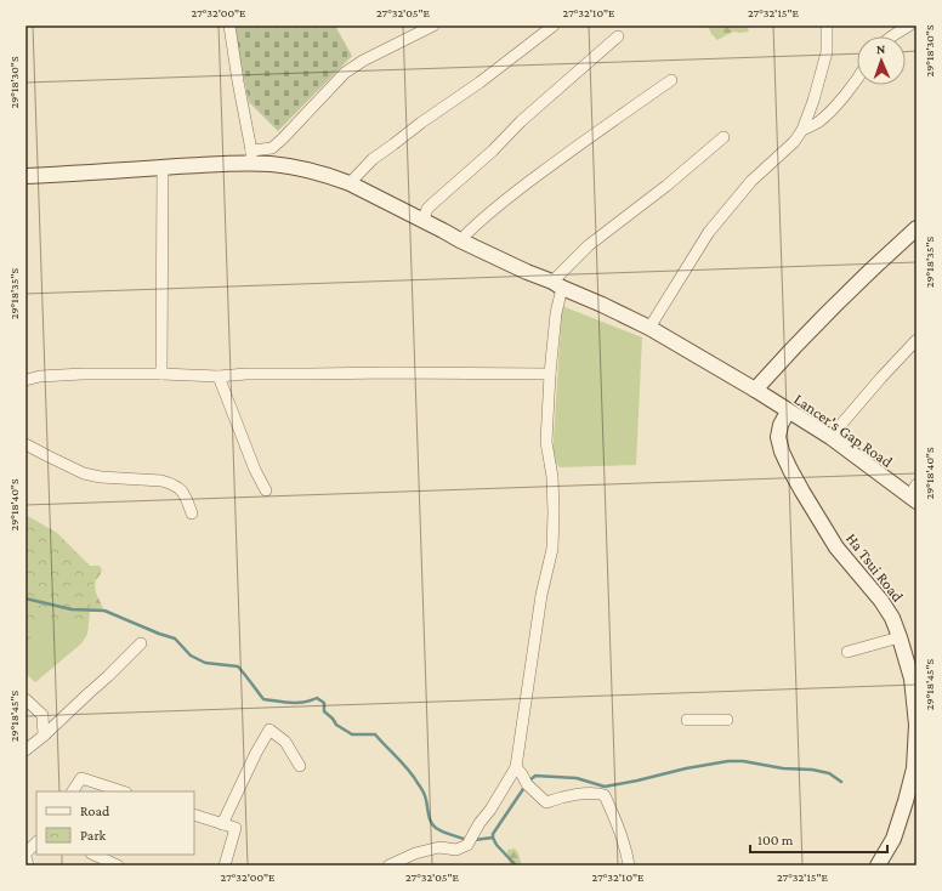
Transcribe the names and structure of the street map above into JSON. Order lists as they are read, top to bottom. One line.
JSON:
{"streets":{"main road":["Lancer's Gap Road","Ha Tsui Road"]},"crossings":[["Lancer's Gap Road","Ha Tsui Road"]],"legend":["Road","Park"],"scale_bar":"100 m","north":"top","coordinates":["27°32'00\"E","27°32'05\"E","27°32'10\"E","27°32'15\"E","29°18'30\"S","29°18'35\"S","29°18'40\"S","29°18'45\"S"]}
